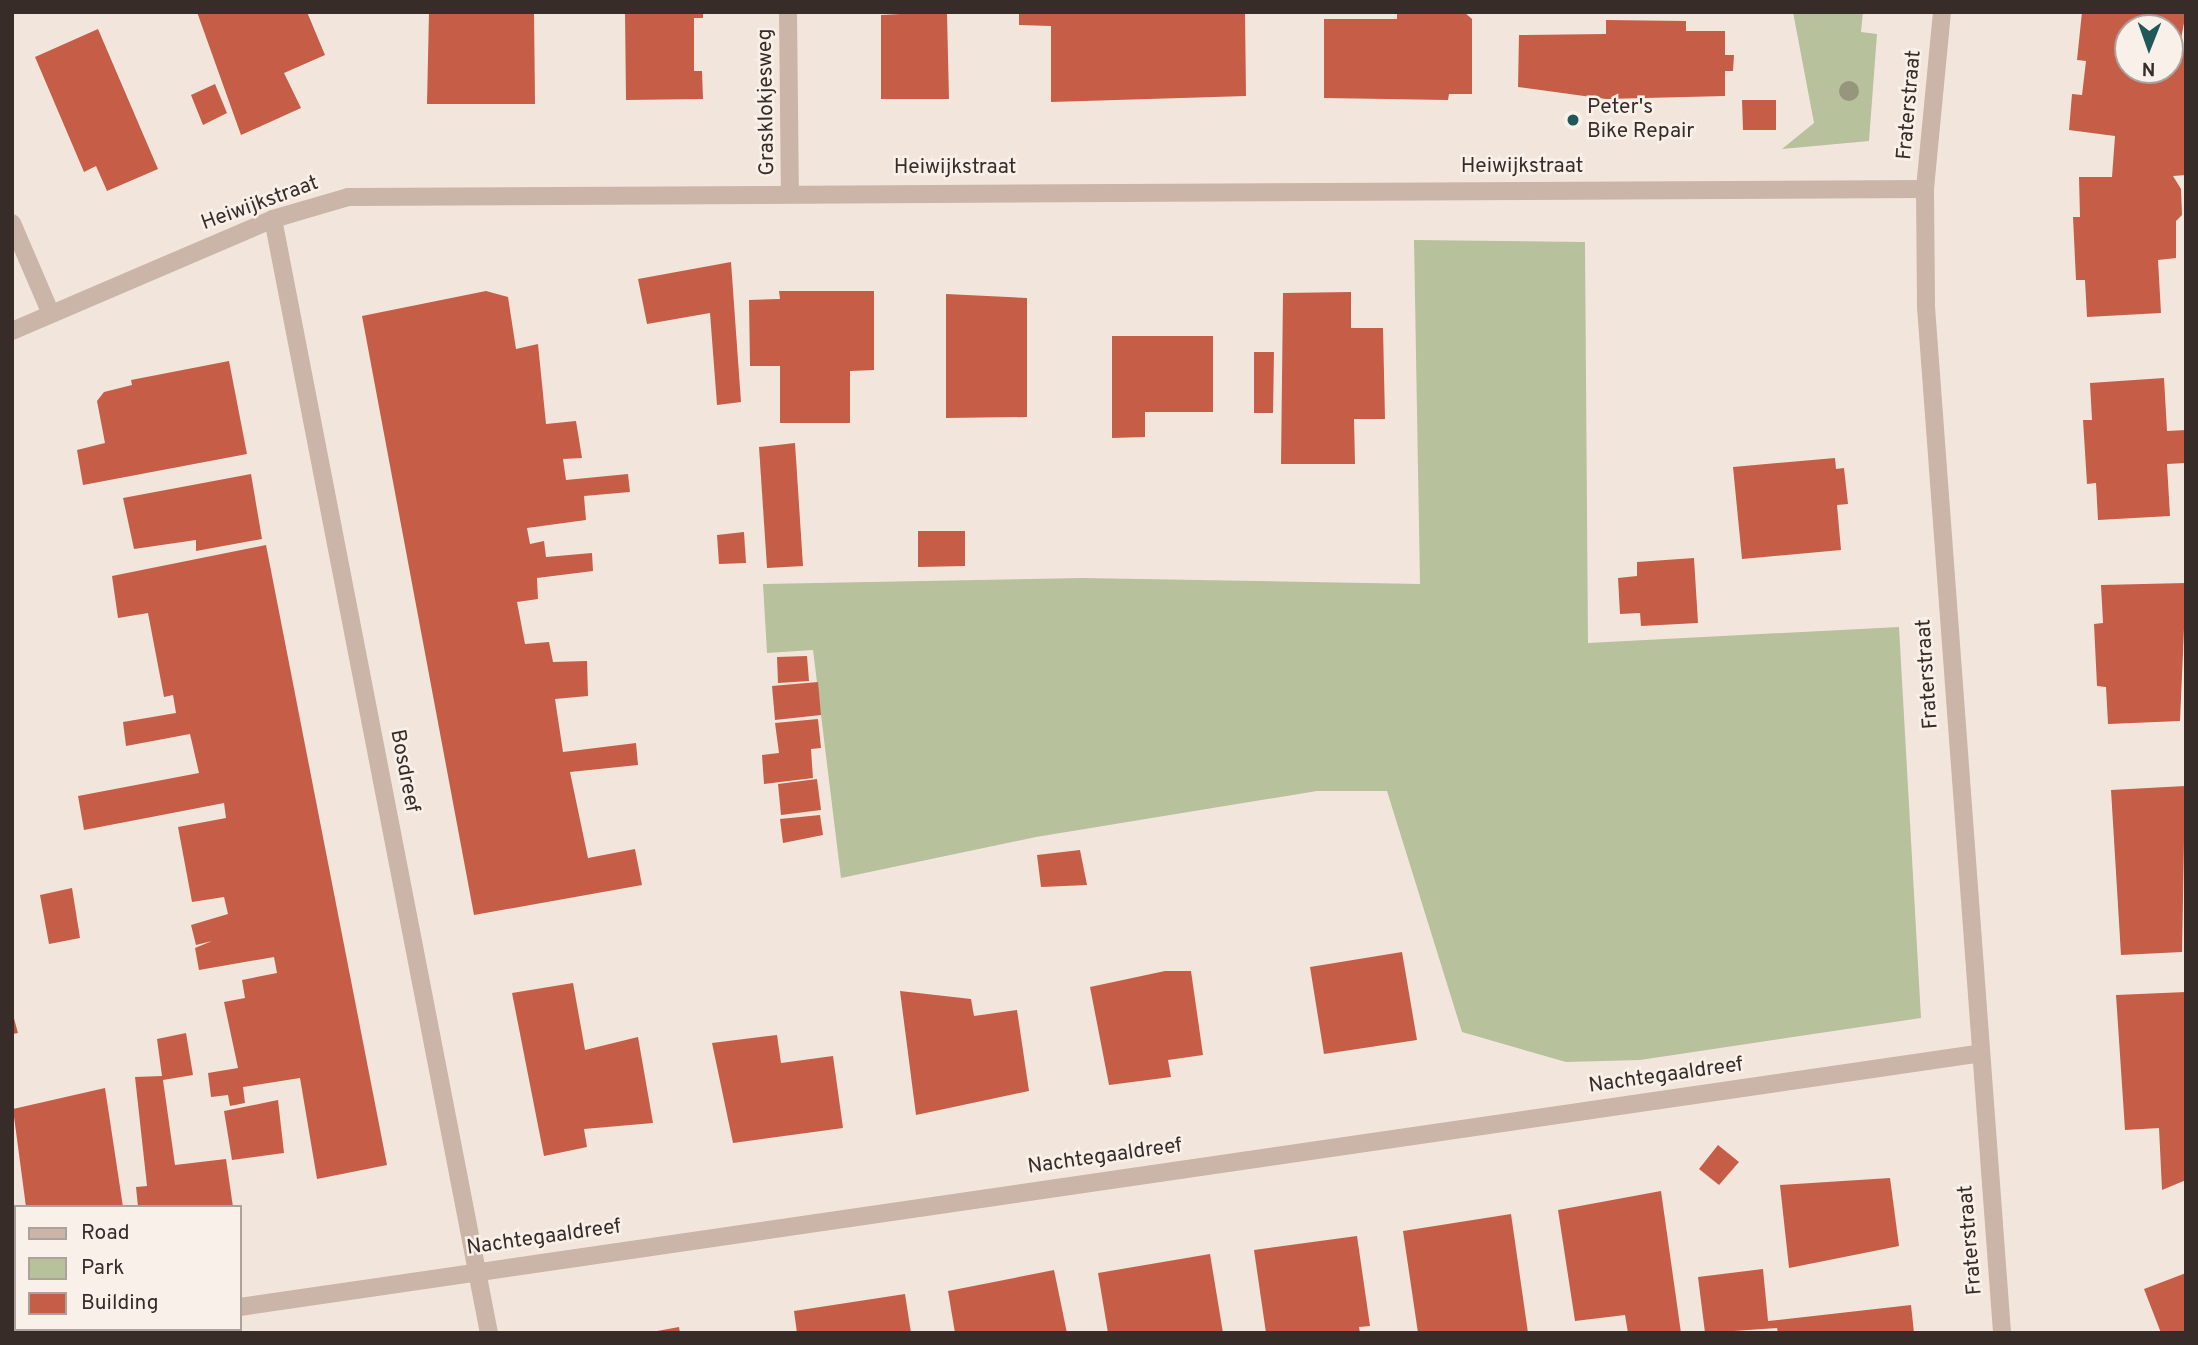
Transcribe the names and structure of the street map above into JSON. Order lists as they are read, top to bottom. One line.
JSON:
{"streets":{"street":["Grasklokjesweg","Fraterstraat","Heiwijkstraat","Bosdreef","Nachtegaaldreef"]},"crossings":[["Grasklokjesweg","Heiwijkstraat"],["Fraterstraat","Heiwijkstraat"],["Fraterstraat","Nachtegaaldreef"],["Heiwijkstraat","Bosdreef"],["Bosdreef","Nachtegaaldreef"]],"places":["Peter's Bike Repair"],"legend":["Road","Park","Building"],"north":"bottom"}
